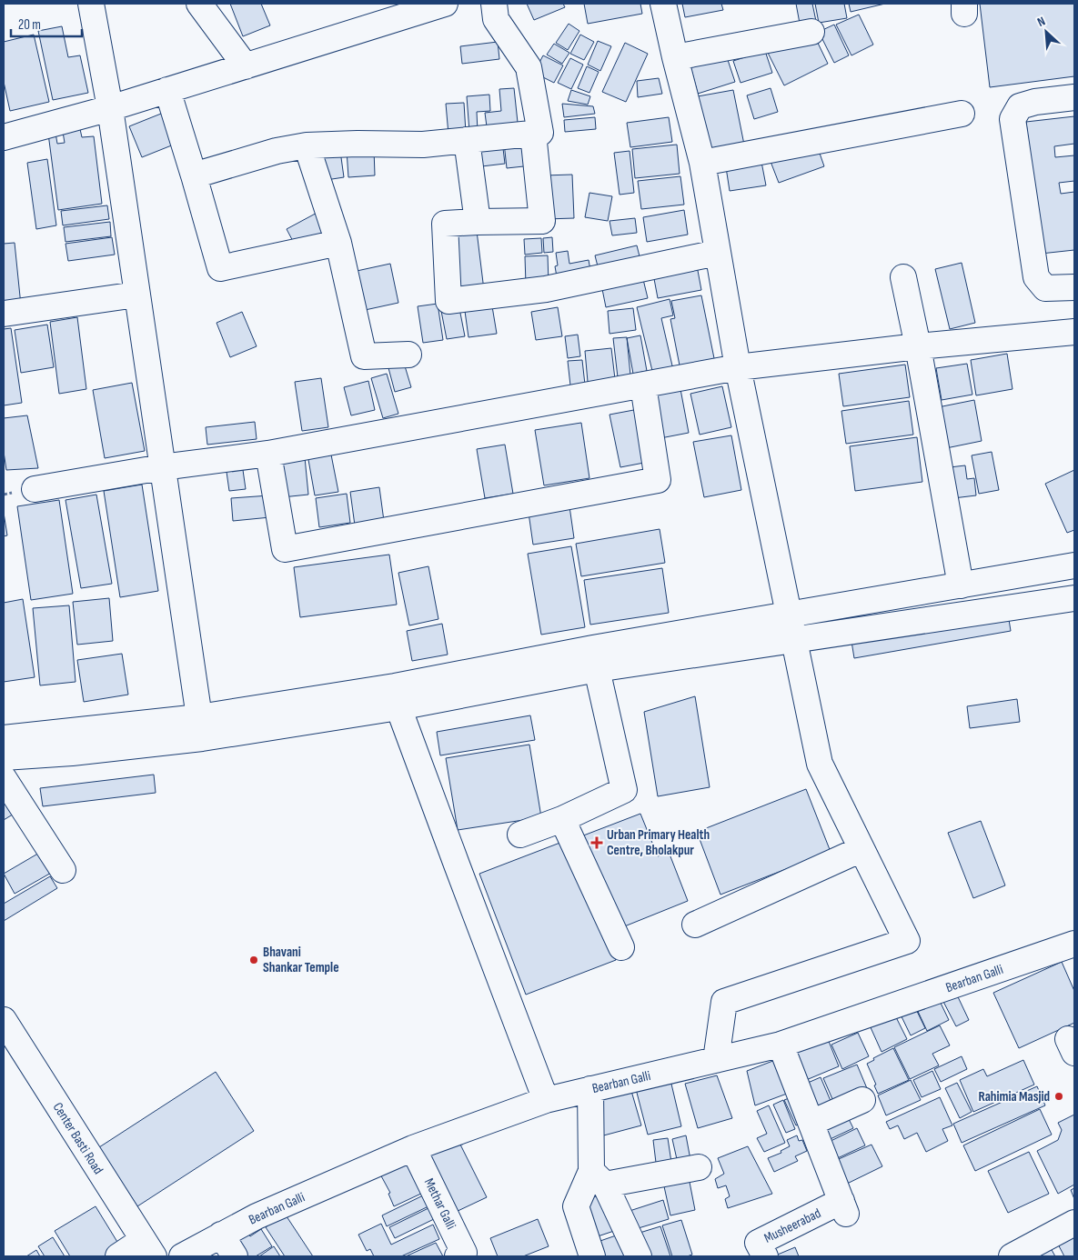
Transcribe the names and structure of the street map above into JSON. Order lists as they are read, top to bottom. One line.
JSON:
{"streets":{"street":["Bearban Galli","Center Basti Road","Methar Galli","Musheerabad"]},"crossings":[["Bearban Galli","Methar Galli"]],"places":{"health":["Urban Primary Health Centre, Bholakpur"],"other":["Bhavani Shankar Temple","Rahimia Masjid"]},"scale_bar":"20 m","north":"top left"}
